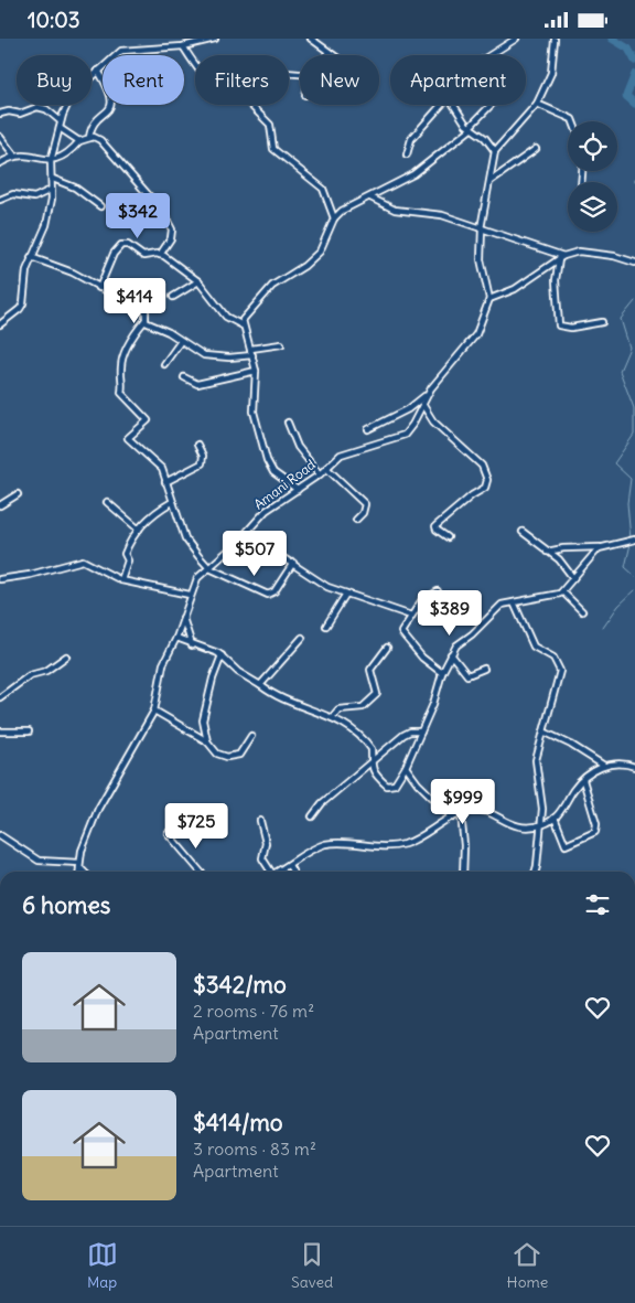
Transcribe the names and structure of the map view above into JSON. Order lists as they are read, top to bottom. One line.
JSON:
{"streets":{"street":["Amani Road"]},"page":{"status":"10:03","chip":["Buy","Rent","Filters","New","Apartment"],"price":["$342","$414","$507","$389","$999","$725"],"heading":"6 homes","list":[{"name":"$342/mo","note":"2 rooms · 76 m² · Apartment"},{"name":"$414/mo","note":"3 rooms · 83 m² · Apartment"}],"tabs":["Map","Saved","Home"]}}
